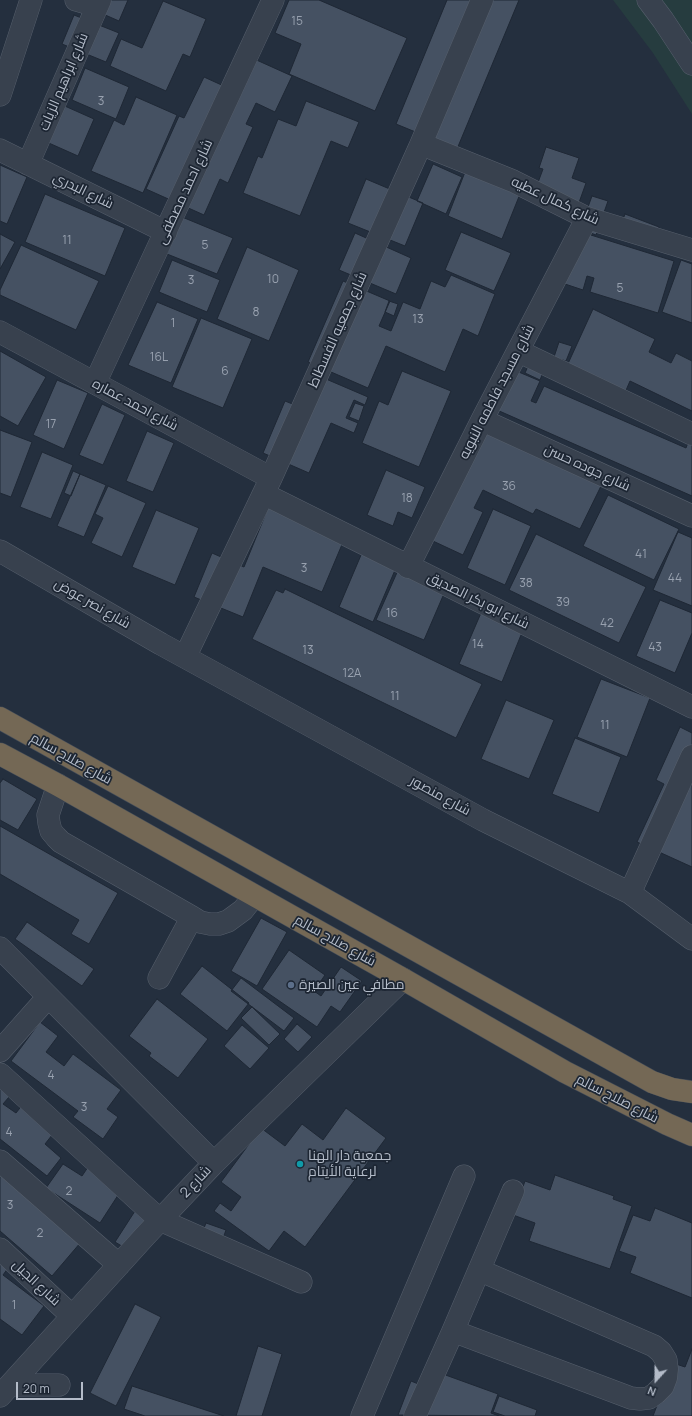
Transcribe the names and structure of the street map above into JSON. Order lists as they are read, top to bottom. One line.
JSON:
{"streets":{"highway":["شارع صلاح سالم"],"street":["شارع ابراهيم الزيات","شارع البدري","شارع احمد مصطفى","شارع كمال عطيه","شارع جمعيه الفسطاط","شارع مسجد فاطمه النبويه","شارع احمد عماره","شارع جوده حسن","شارع ابو بكر الصديق","شارع نصر عوض","شارع منصور","شارع 2","شارع الجيل"]},"crossings":[["شارع ابراهيم الزيات","شارع البدري"],["شارع البدري","شارع احمد مصطفى"],["شارع احمد مصطفى","شارع احمد عماره"],["شارع كمال عطيه","شارع جمعيه الفسطاط"],["شارع كمال عطيه","شارع مسجد فاطمه النبويه"],["شارع جمعيه الفسطاط","شارع احمد عماره"],["شارع جمعيه الفسطاط","شارع ابو بكر الصديق"],["شارع جمعيه الفسطاط","شارع نصر عوض"],["شارع جمعيه الفسطاط","شارع منصور"],["شارع مسجد فاطمه النبويه","شارع جوده حسن"],["شارع مسجد فاطمه النبويه","شارع ابو بكر الصديق"],["شارع احمد عماره","شارع ابو بكر الصديق"],["شارع نصر عوض","شارع منصور"],["شارع صلاح سالم","شارع 2"],["شارع 2","شارع الجيل"]],"places":["مطافي عين الصيرة","جمعية دار الهنا لرعاية الأيتام"],"house_numbers":["15","3","11","5","10","3","5","8","13","1","16L","6","17","36","18","41","3","44","38","39","16","42","14","43","13","12A","11","11","4","3","4","2","3","2","1"],"scale_bar":"20 m","north":"bottom"}
